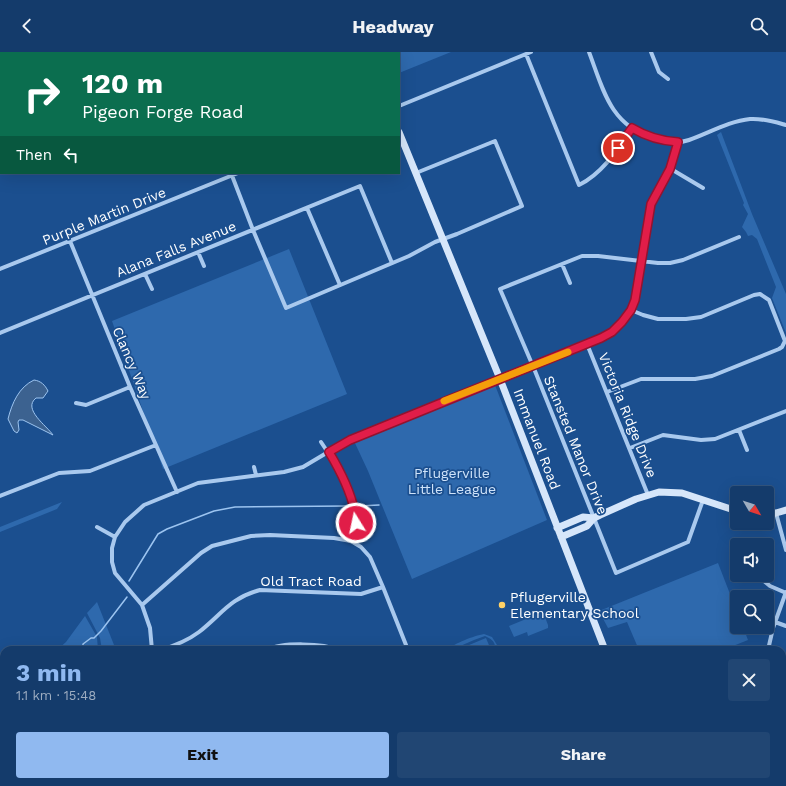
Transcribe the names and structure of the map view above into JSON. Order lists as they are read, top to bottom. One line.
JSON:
{"streets":{"street":["Purple Martin Drive","Alana Falls Avenue","Clancy Way","Victoria Ridge Drive","Immanuel Road","Stansted Manor Drive","Old Tract Road"]},"crossings":[["Purple Martin Drive","Clancy Way"],["Alana Falls Avenue","Clancy Way"]],"parks":["Pflugerville Little League"],"places":["Pflugerville Elementary School"],"north":"bottom right","page":{"header":"Headway","turn":["120 m","Pigeon Forge Road"],"then":"Then","heading":["3 min","1.1 km · 15:48"],"buttons":["Exit","Share"]}}
